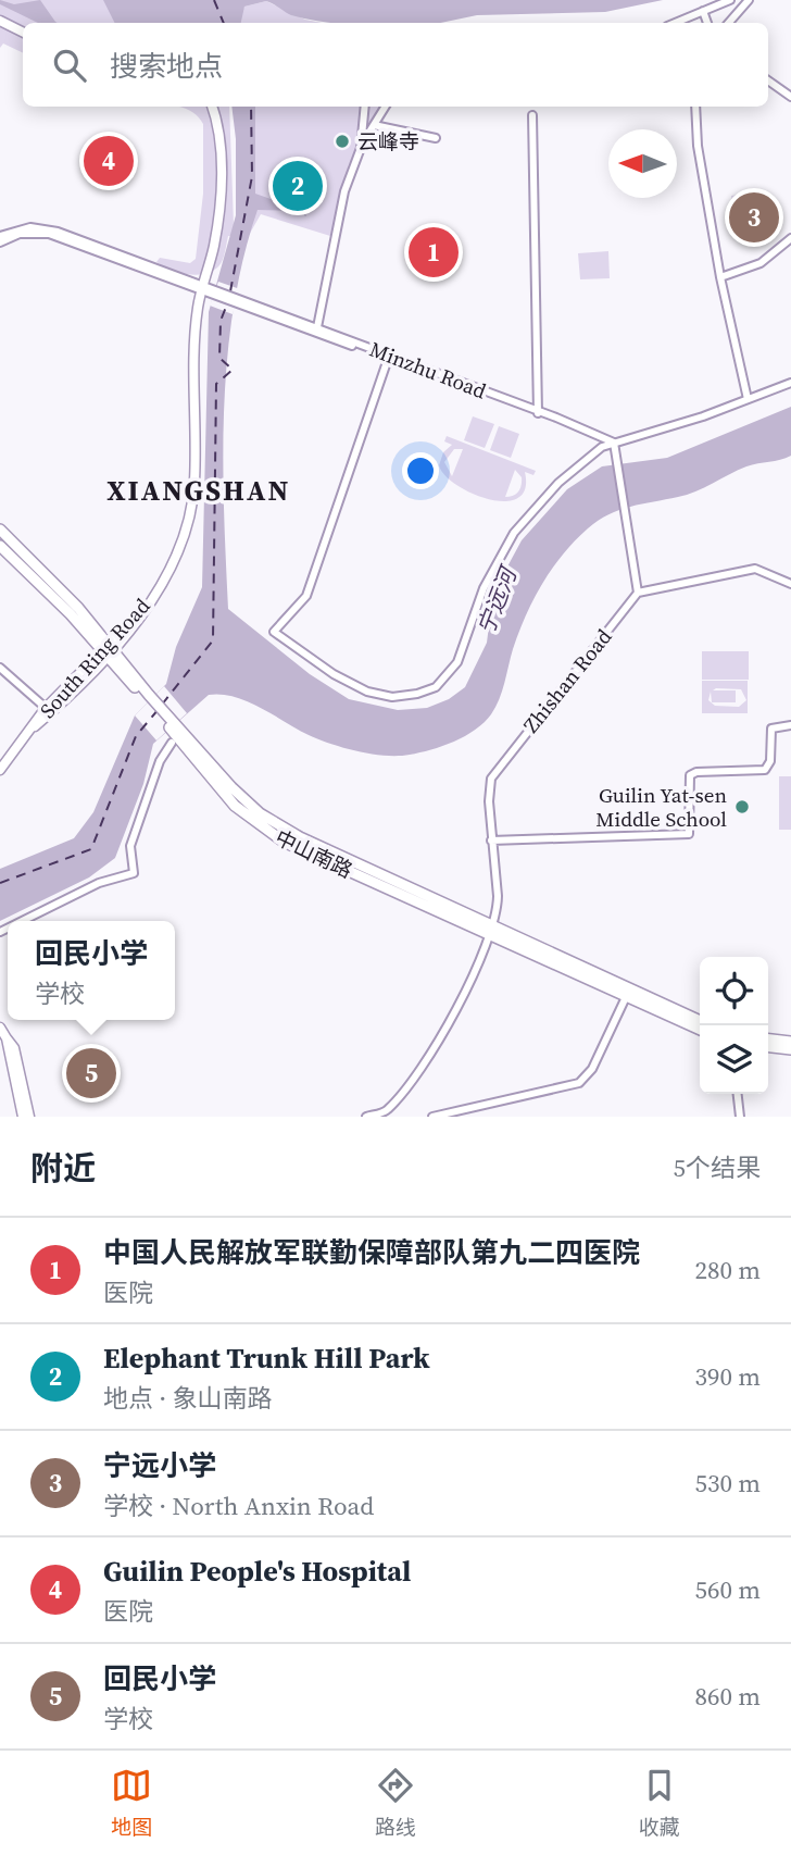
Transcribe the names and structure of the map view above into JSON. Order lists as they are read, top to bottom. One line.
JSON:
{"streets":{"highway":["中山南路"],"main road":["South Ring Road"],"street":["Minzhu Road","Zhishan Road"]},"crossings":[["South Ring Road","中山南路"],["Zhishan Road","中山南路"]],"districts":["XIANGSHAN"],"water":["宁远河"],"places":["云峰寺","Guilin Yat-sen Middle School"],"north":"left","page":{"search":"搜索地点","pins":["4","2","3","1","5"],"popup":["回民小学","学校"],"heading":["附近","5个结果"],"list":[{"mark":"1","name":"中国人民解放军联勤保障部队第九二四医院","note":"医院","value":"280 m"},{"mark":"2","name":"Elephant Trunk Hill Park","note":"地点 · 象山南路","value":"390 m"},{"mark":"3","name":"宁远小学","note":"学校 · North Anxin Road","value":"530 m"},{"mark":"4","name":"Guilin People's Hospital","note":"医院","value":"560 m"},{"mark":"5","name":"回民小学","note":"学校","value":"860 m"}],"nav":["地图","路线","收藏"]}}
